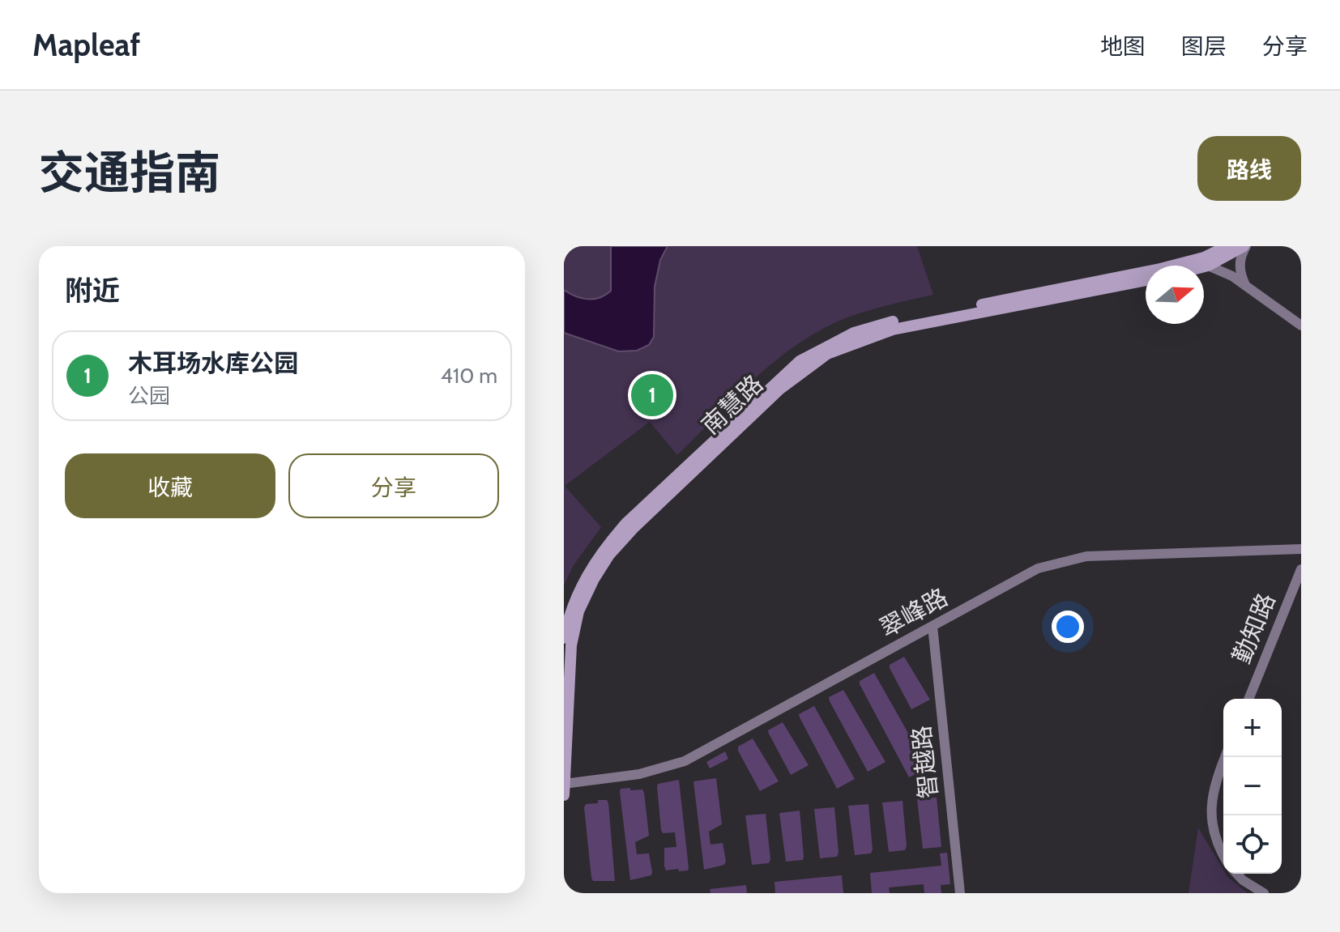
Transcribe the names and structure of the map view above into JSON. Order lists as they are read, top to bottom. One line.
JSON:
{"streets":{"main road":["南慧路"],"street":["翠峰路","勤知路","智越路"]},"crossings":[["南慧路","翠峰路"],["翠峰路","智越路"]],"north":"right","page":{"header":"Mapleaf","nav":["地图","图层","分享"],"title":"交通指南","buttons":["路线",["收藏","分享"]],"heading":"附近","list":[{"mark":"1","name":"木耳场水库公园","note":"公园","value":"410 m"}],"pins":"1","map_buttons":["+","−"]}}
